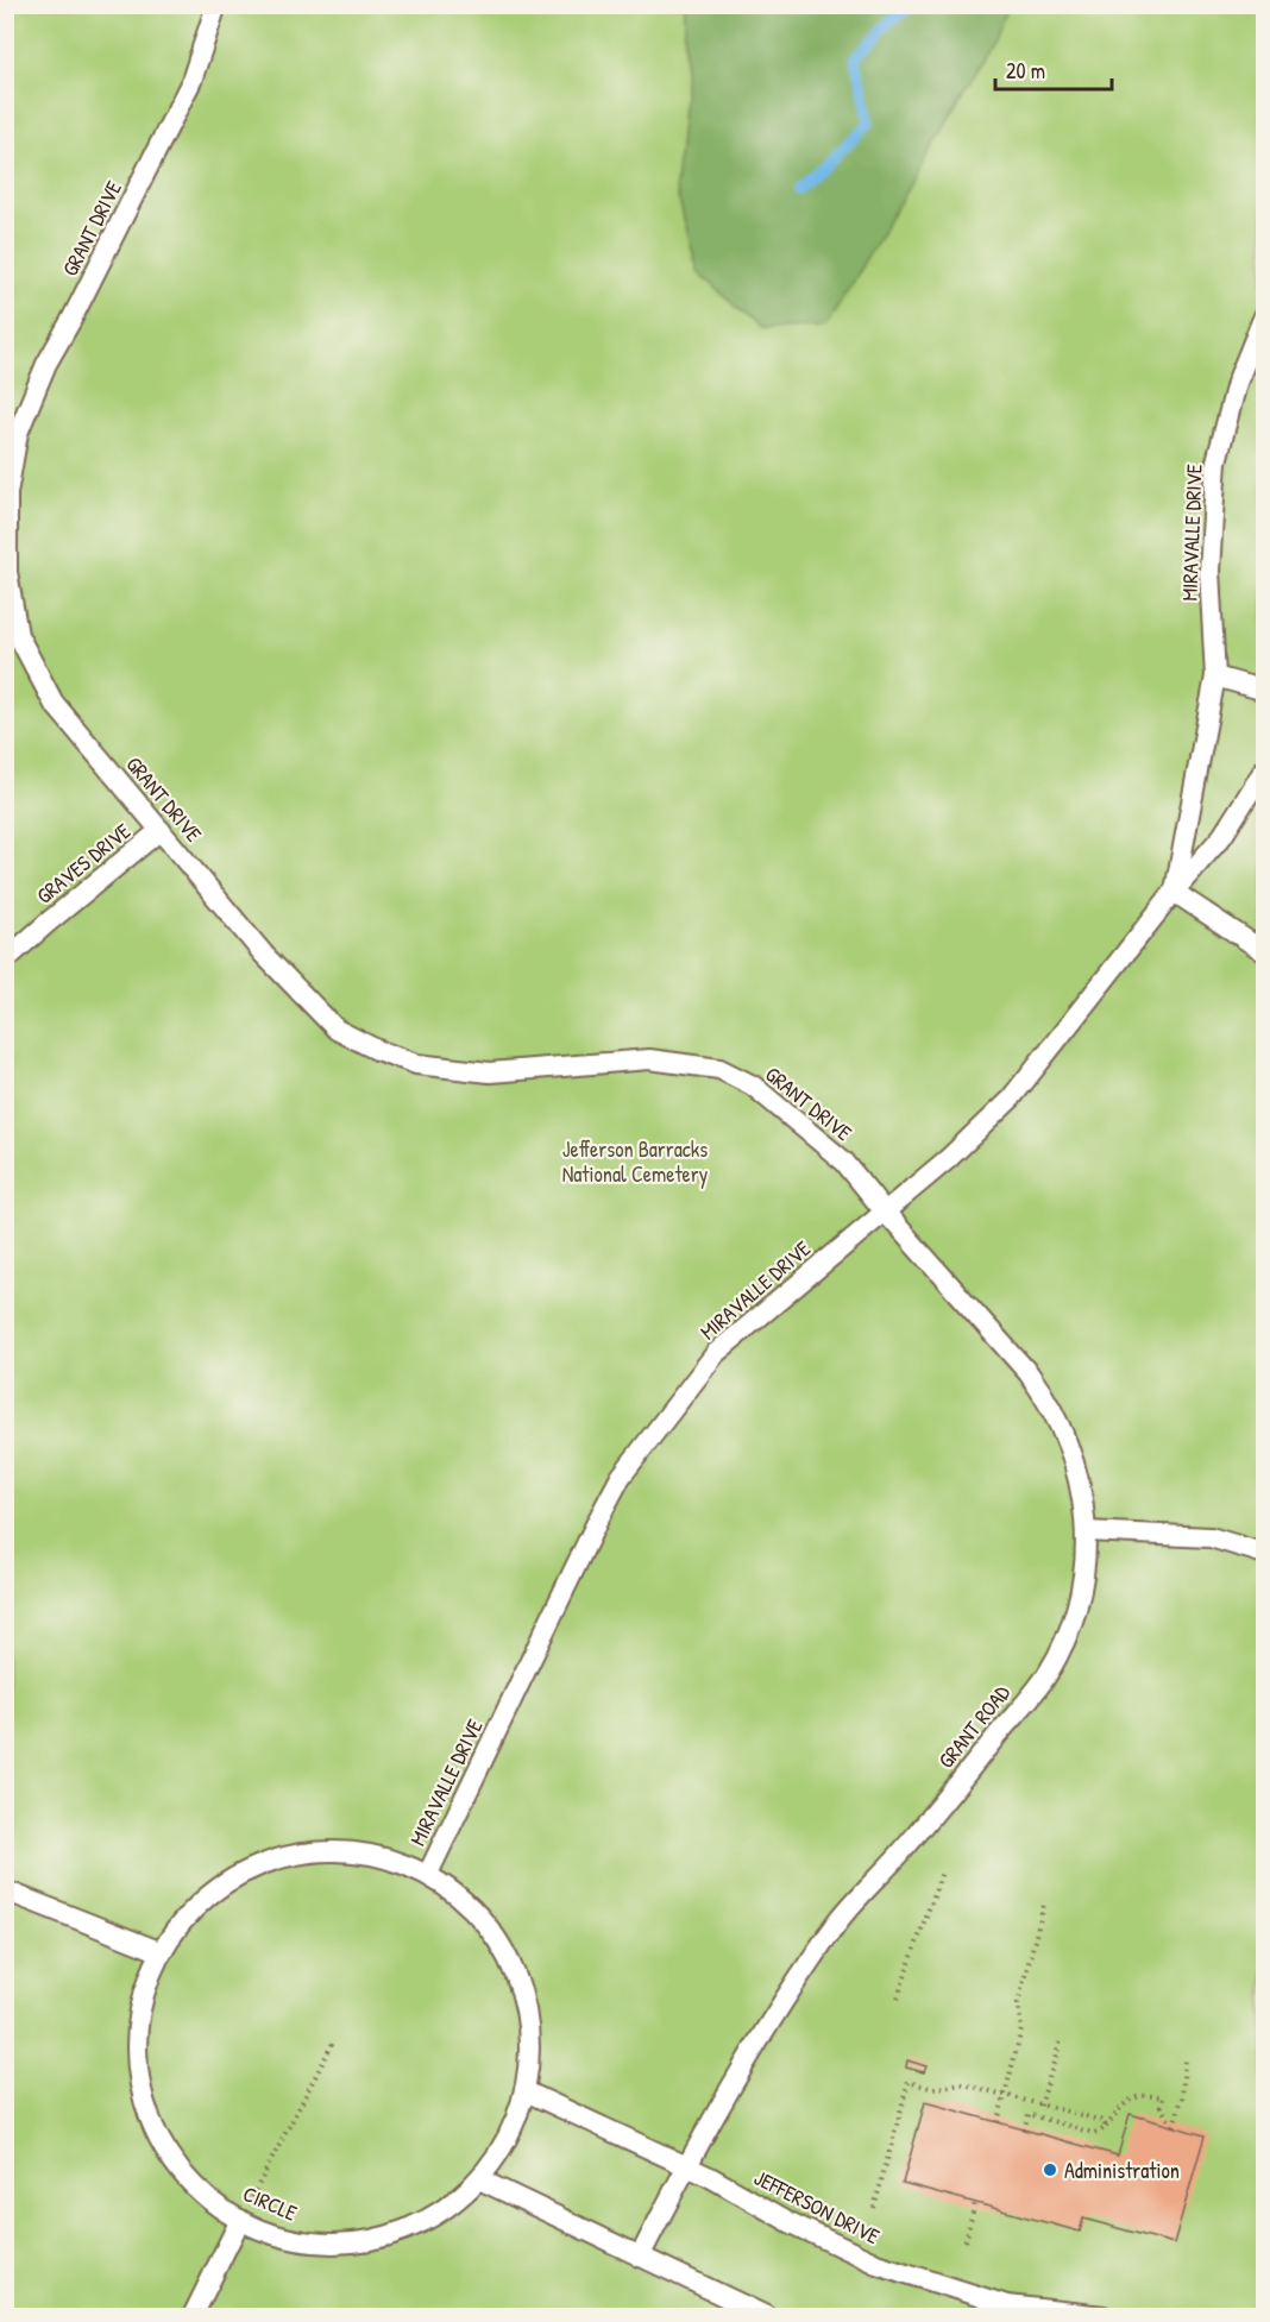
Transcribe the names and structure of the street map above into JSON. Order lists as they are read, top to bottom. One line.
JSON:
{"streets":{"lane":["GRANT DRIVE","MIRAVALLE DRIVE","GRAVES DRIVE","GRANT ROAD","CIRCLE","JEFFERSON DRIVE"]},"crossings":[["GRANT DRIVE","MIRAVALLE DRIVE"],["GRANT DRIVE","GRAVES DRIVE"],["GRANT DRIVE","GRANT ROAD"],["MIRAVALLE DRIVE","GRANT ROAD"],["MIRAVALLE DRIVE","CIRCLE"],["GRANT ROAD","JEFFERSON DRIVE"],["CIRCLE","JEFFERSON DRIVE"]],"parks":["Jefferson Barracks National Cemetery"],"places":["Administration"],"scale_bar":"20 m"}
